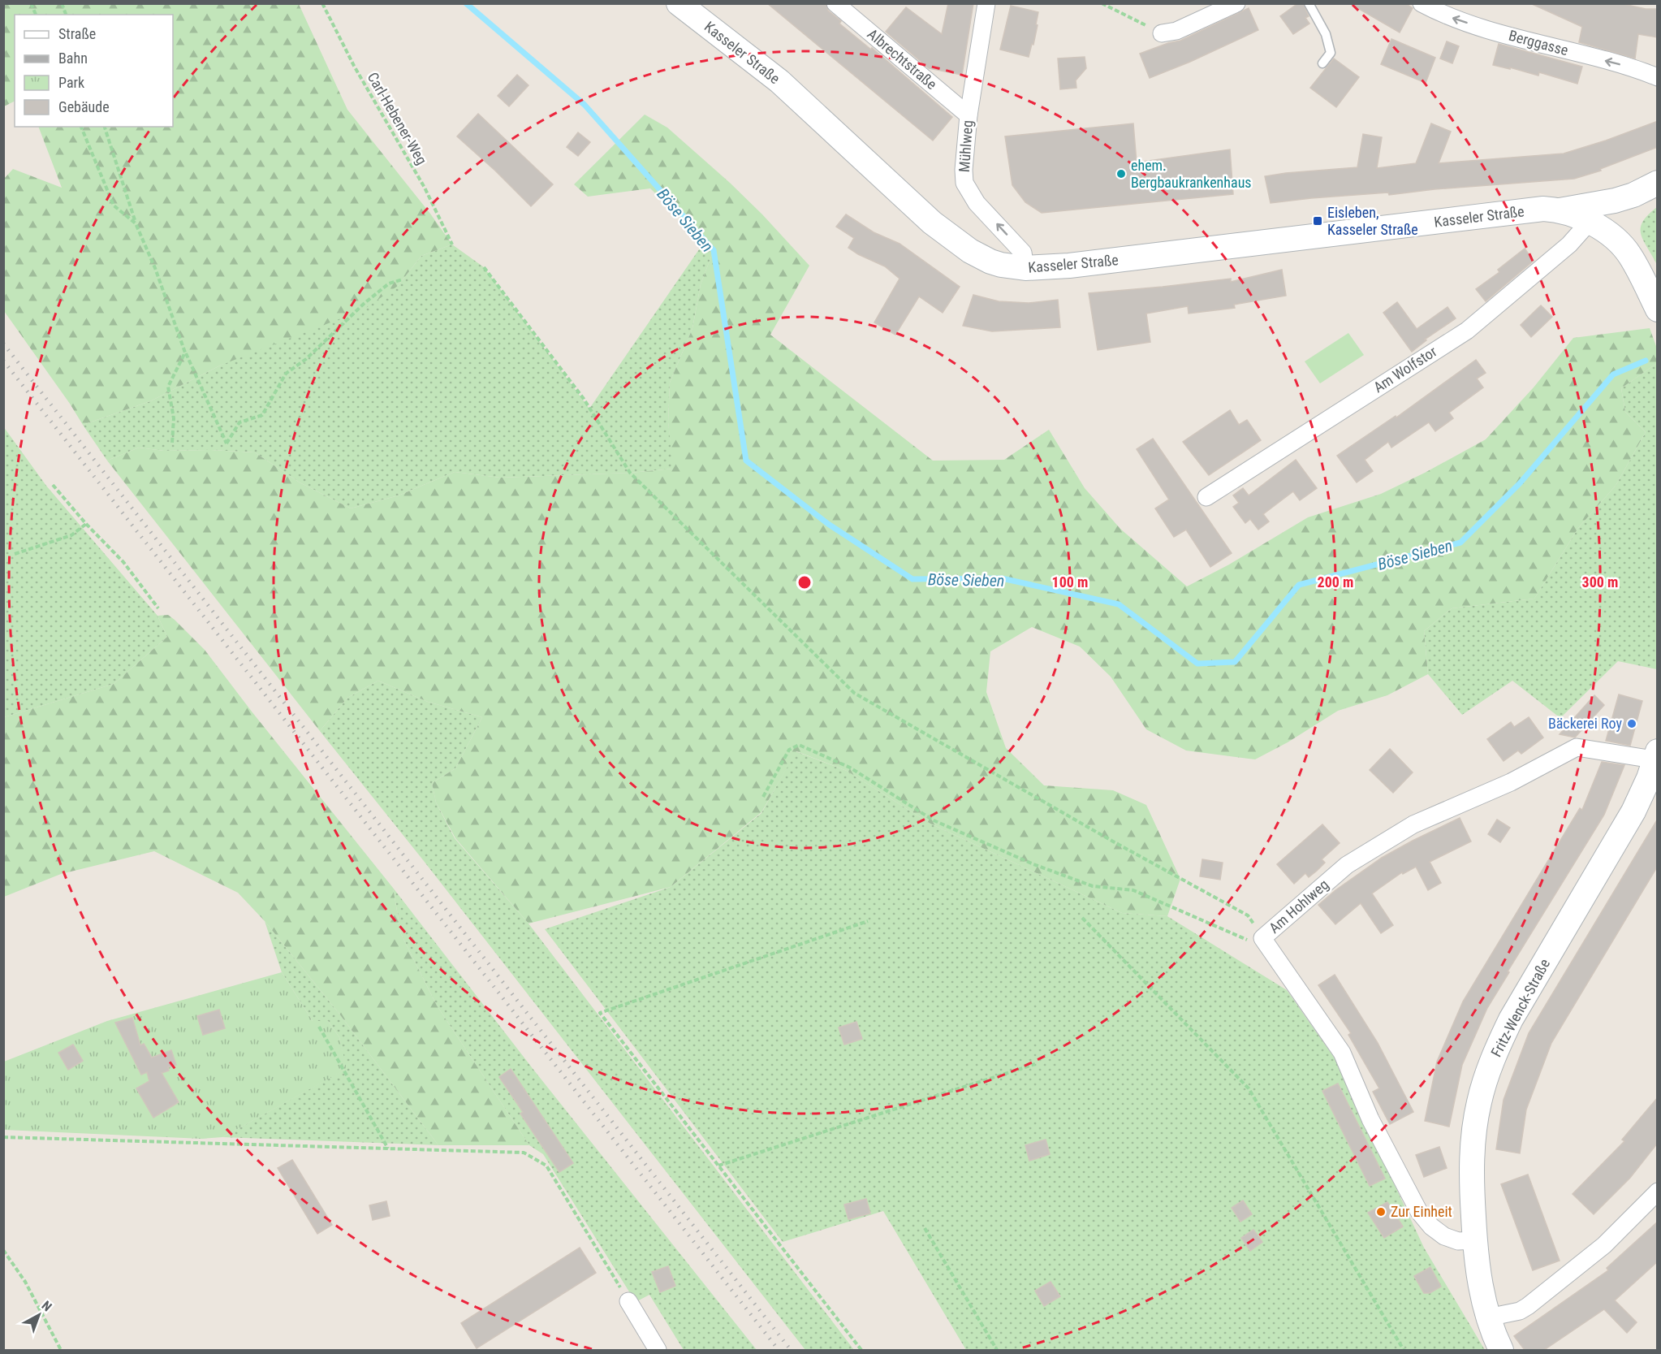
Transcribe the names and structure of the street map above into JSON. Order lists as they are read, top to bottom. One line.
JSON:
{"streets":{"main road":["Kasseler Straße","Fritz-Wenck-Straße"],"street":["Berggasse","Albrechtstraße","Mühlweg","Am Wolfstor","Am Hohlweg"],"path":["Carl-Hebener-Weg"]},"crossings":[["Kasseler Straße","Mühlweg"],["Kasseler Straße","Am Wolfstor"],["Albrechtstraße","Mühlweg"],["Am Hohlweg","Fritz-Wenck-Straße"]],"one_way":["Berggasse","Mühlweg"],"water":["Böse Sieben"],"places":{"other":["ehem. Bergbaukrankenhaus","Bäckerei Roy","Zur Einheit"],"transit":["Eisleben, Kasseler Straße"]},"legend":["Straße","Bahn","Park","Gebäude"],"north":"top right","rings":["100 m","200 m","300 m"]}
